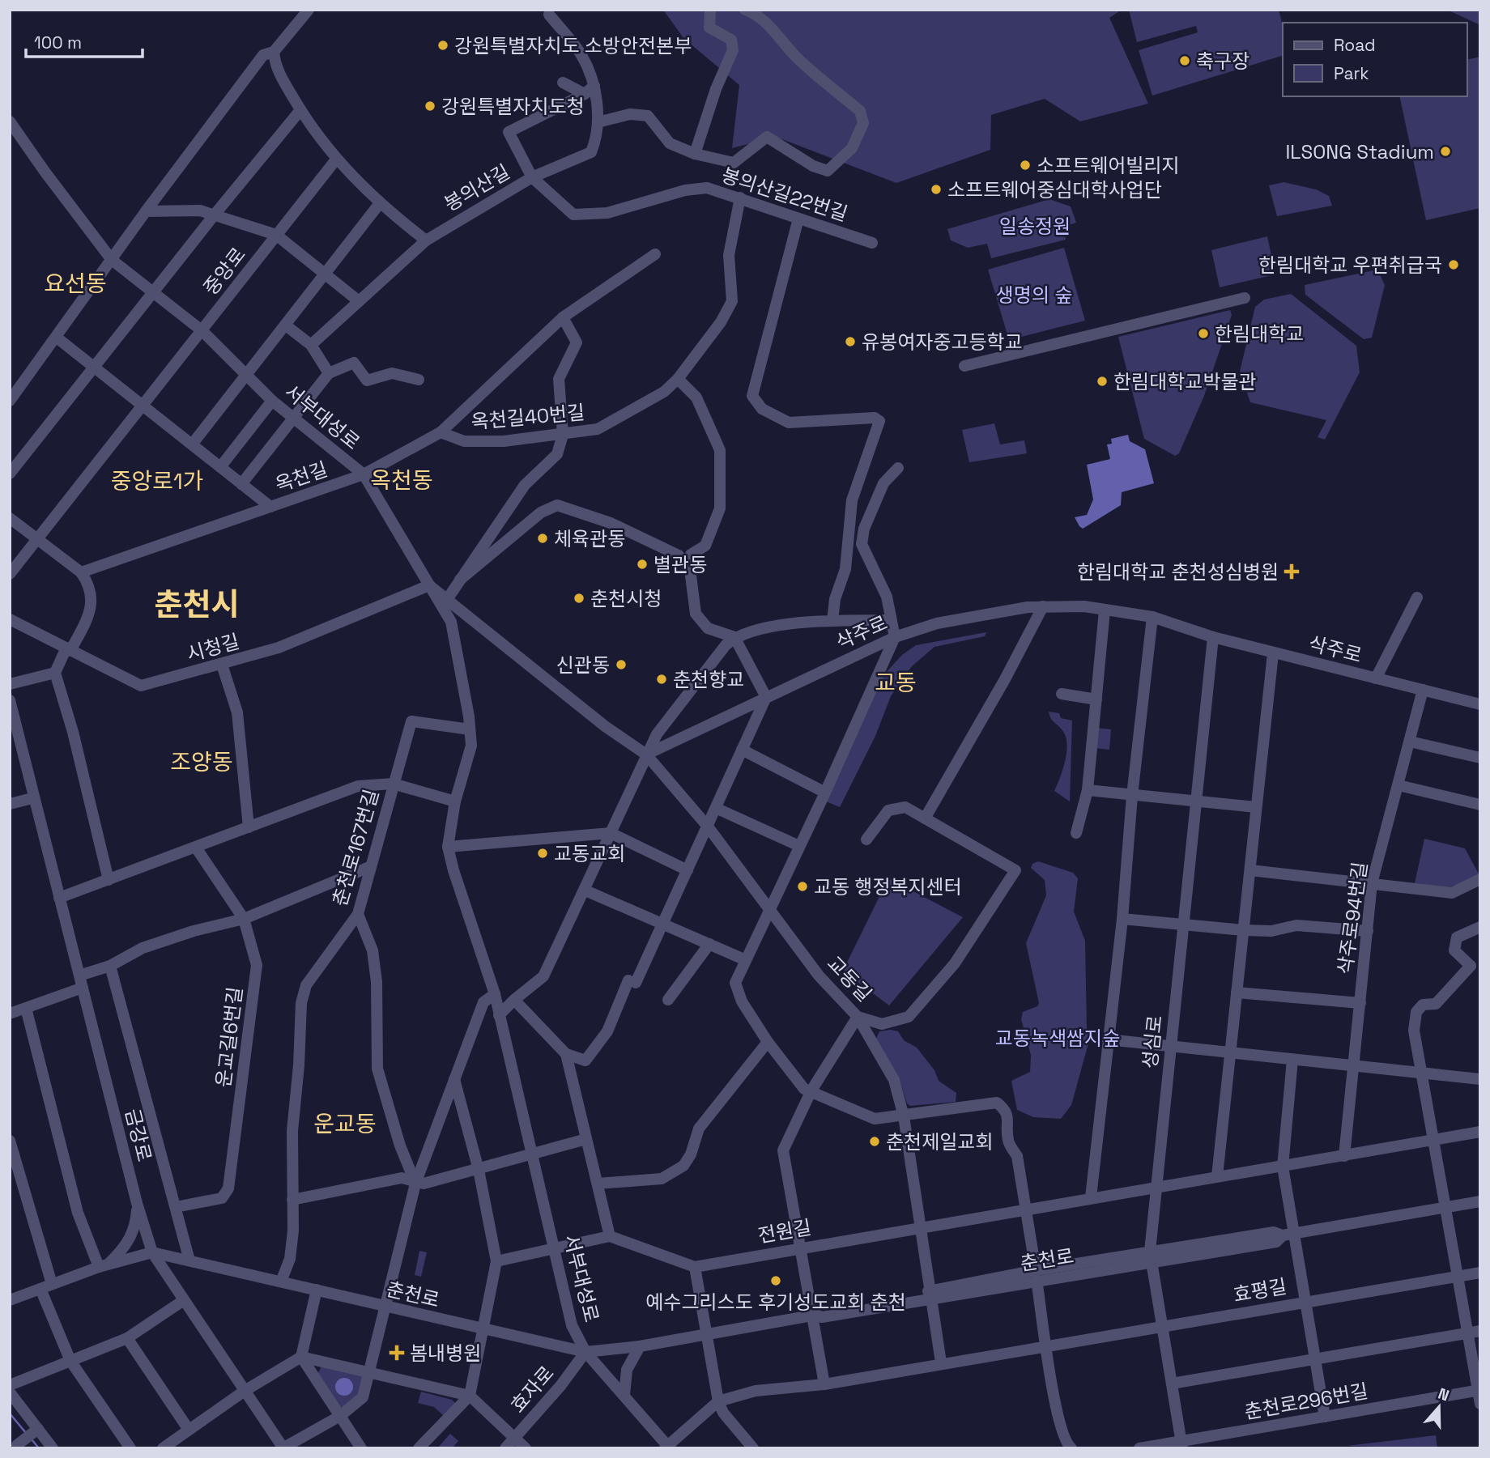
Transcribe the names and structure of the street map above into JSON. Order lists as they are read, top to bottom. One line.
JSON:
{"streets":{"street":["봉의산길","봉의산길22번길","중앙로","서부대성로","옥천길40번길","옥천길","삭주로","시청길","춘천로167번길","삭주로94번길","교동길","운교길6번길","성심로","금강로","전원길","춘천로","효평길","효자로","춘천로296번길"]},"crossings":[["봉의산길","봉의산길22번길"],["봉의산길22번길","옥천길40번길"],["중앙로","서부대성로"],["서부대성로","옥천길"],["서부대성로","시청길"],["서부대성로","춘천로167번길"],["서부대성로","춘천로"],["서부대성로","효평길"],["서부대성로","효자로"],["옥천길40번길","옥천길"],["삭주로","삭주로94번길"],["삭주로","교동길"],["삭주로","성심로"],["춘천로167번길","춘천로"],["삭주로94번길","전원길"],["성심로","전원길"],["성심로","춘천로"],["성심로","효평길"],["성심로","춘천로296번길"],["금강로","춘천로"],["춘천로","효자로"]],"districts":["요선동","옥천동","중앙로1가","춘천시","교동","조양동","운교동"],"parks":["일송정원","생명의 숲","교동녹색쌈지숲"],"places":{"other":["강원특별자치도 소방안전본부","축구장","강원특별자치도청","ILSONG Stadium","소프트웨어빌리지","소프트웨어중심대학사업단","한림대학교 우편취급국","한림대학교","유봉여자중고등학교","한림대학교박물관","체육관동","별관동","춘천시청","신관동","춘천향교","교동교회","교동 행정복지센터","춘천제일교회","예수그리스도 후기성도교회 춘천"],"health":["한림대학교 춘천성심병원","봄내병원"]},"legend":["Road","Park"],"scale_bar":"100 m","north":"top"}
